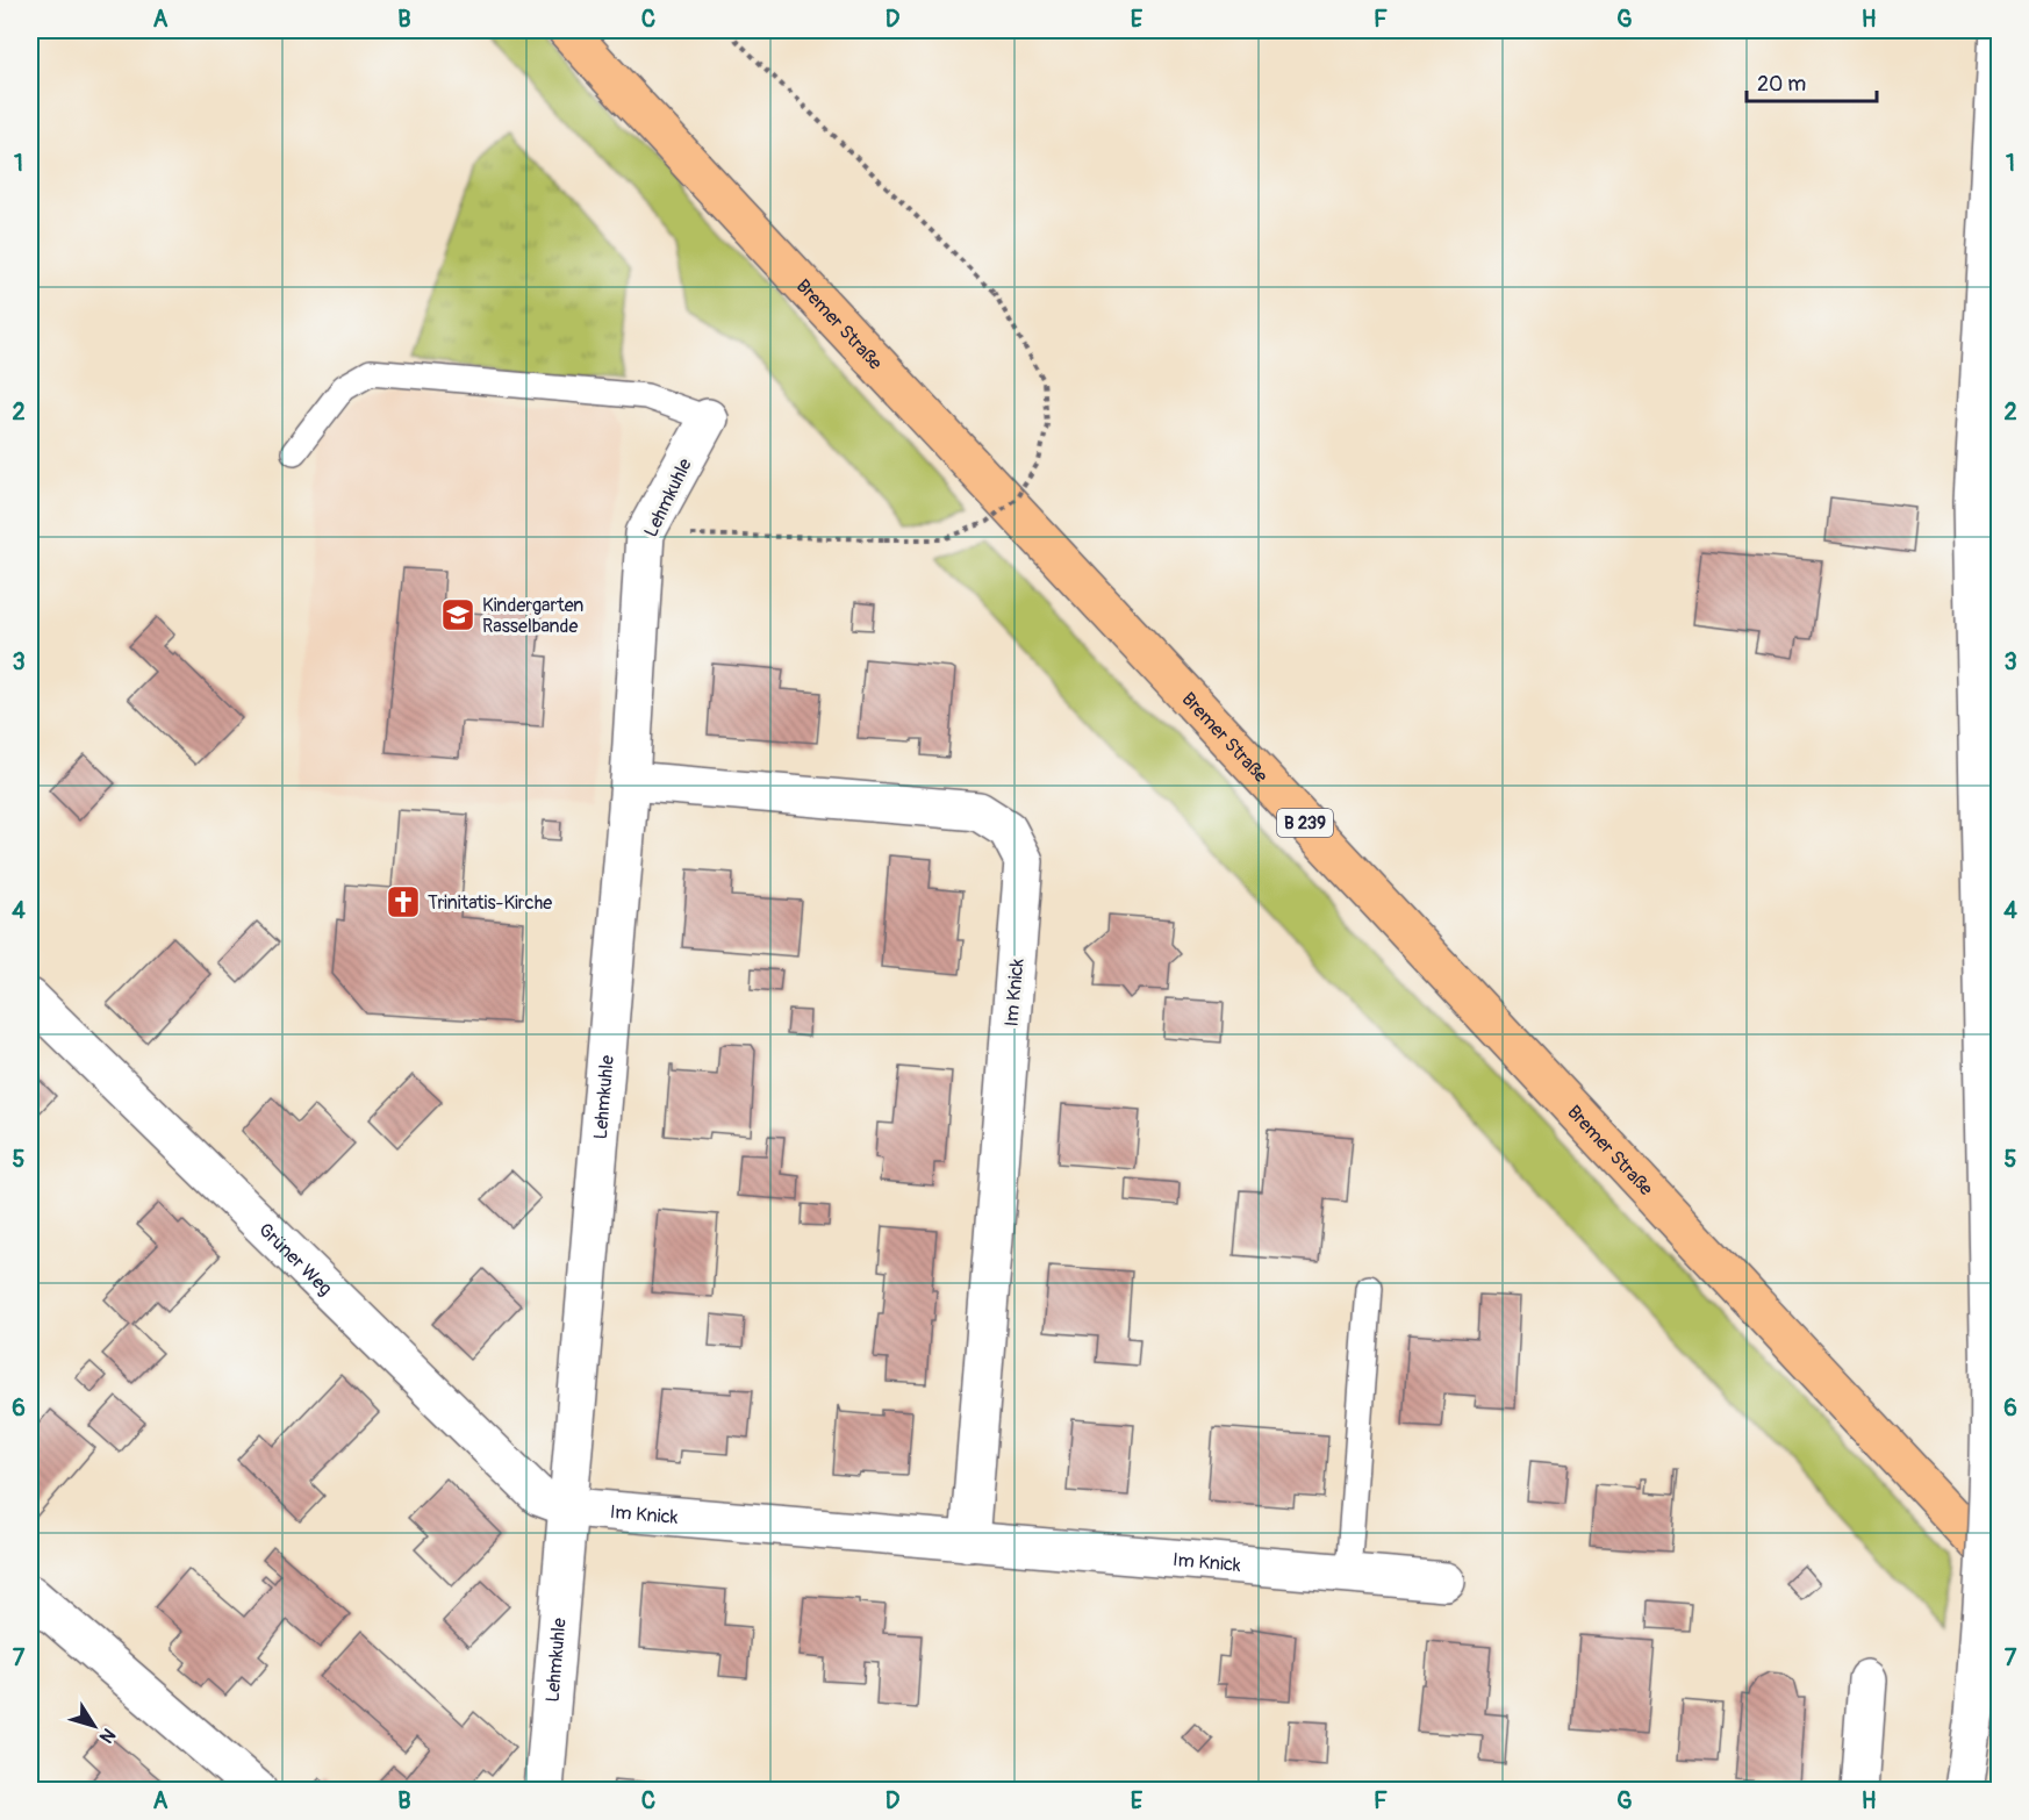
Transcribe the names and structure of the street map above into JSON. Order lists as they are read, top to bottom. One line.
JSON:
{"streets":{"main road":["Bremer Straße","B 239"],"street":["Lehmkuhle","Im Knick","Grüner Weg"]},"crossings":[["Lehmkuhle","Im Knick"],["Lehmkuhle","Grüner Weg"],["Im Knick","Grüner Weg"]],"places":{"school or university":["Kindergarten Rasselbande"],"church":["Trinitatis-Kirche"]},"scale_bar":"20 m","north":"bottom right","grid":{"columns":["A","B","C","D","E","F","G","H"],"rows":["1","2","3","4","5","6","7"]}}
